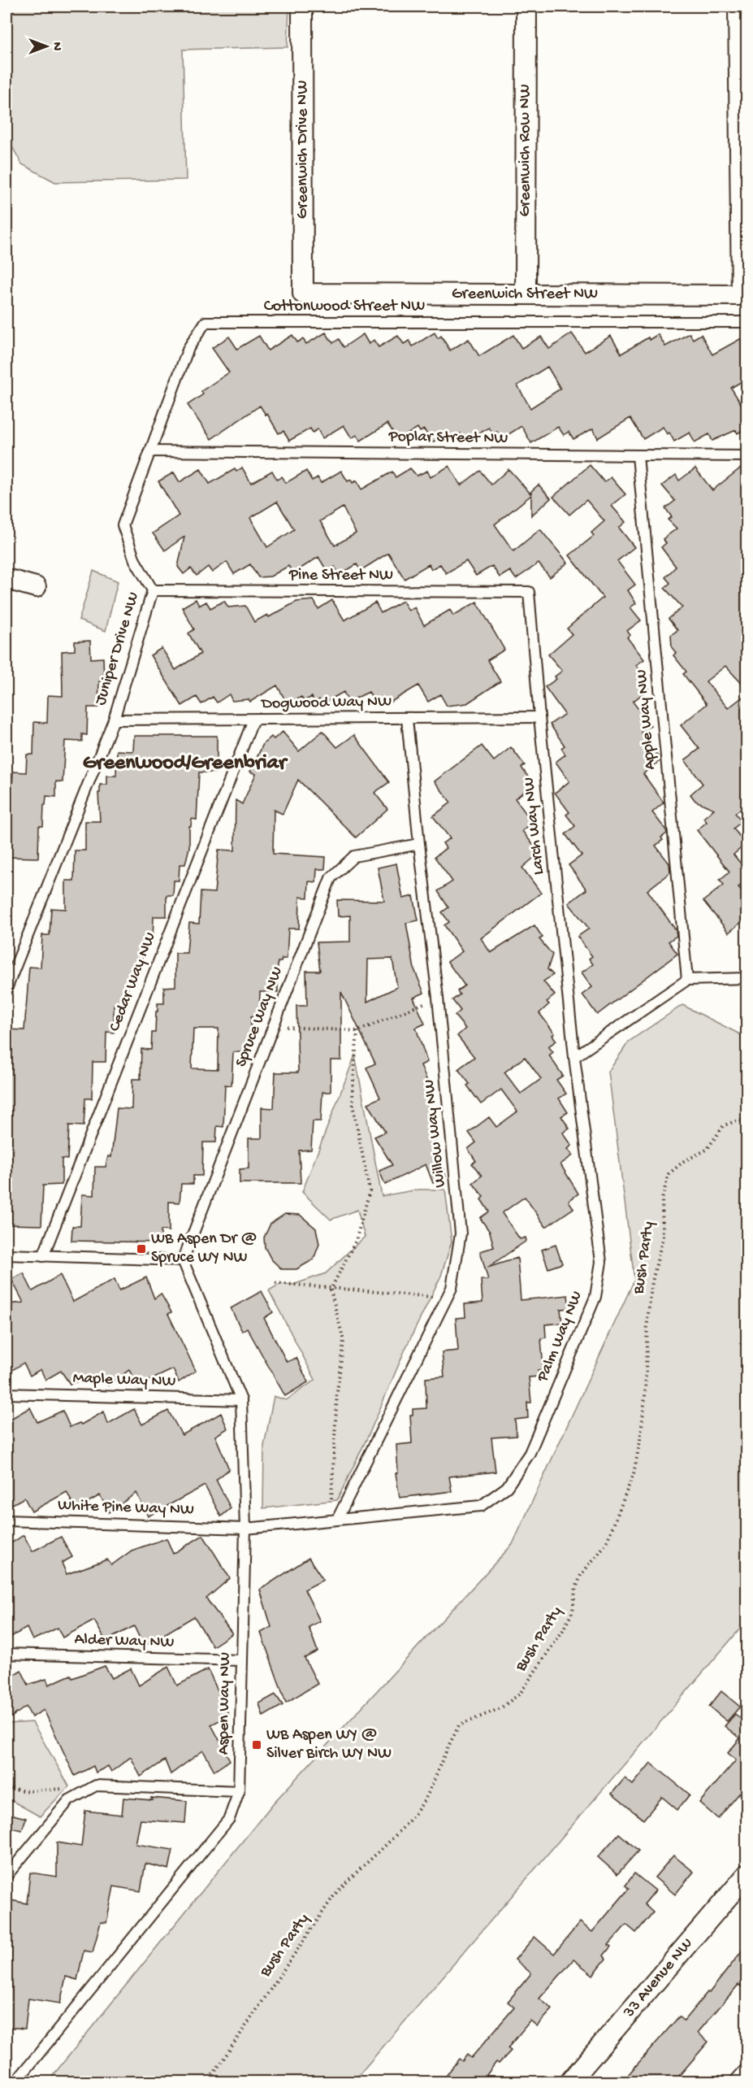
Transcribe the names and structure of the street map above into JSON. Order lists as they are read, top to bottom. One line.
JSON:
{"streets":{"street":["Greenwich Drive NW","Greenwich Row NW","Greenwich Street NW","33 Avenue NW"],"lane":["Cottonwood Street NW","Poplar Street NW","Pine Street NW","Juniper Drive NW","Dogwood Way NW","Apple Way NW","Larch Way NW","Cedar Way NW","Spruce Way NW","Willow Way NW","Palm Way NW","Maple Way NW","White Pine Way NW","Alder Way NW","Aspen Way NW"],"path":["Bush Party"]},"crossings":[["Greenwich Drive NW","Greenwich Street NW"],["Greenwich Row NW","Greenwich Street NW"],["Cottonwood Street NW","Juniper Drive NW"],["Poplar Street NW","Juniper Drive NW"],["Poplar Street NW","Apple Way NW"],["Pine Street NW","Juniper Drive NW"],["Pine Street NW","Larch Way NW"],["Juniper Drive NW","Dogwood Way NW"],["Dogwood Way NW","Larch Way NW"],["Dogwood Way NW","Cedar Way NW"],["Dogwood Way NW","Willow Way NW"],["Larch Way NW","Palm Way NW"],["Spruce Way NW","Willow Way NW"],["Spruce Way NW","Aspen Way NW"],["Willow Way NW","Palm Way NW"],["Palm Way NW","White Pine Way NW"],["Palm Way NW","Aspen Way NW"],["Maple Way NW","Aspen Way NW"],["White Pine Way NW","Aspen Way NW"],["Alder Way NW","Aspen Way NW"]],"districts":["Greenwood/Greenbriar"],"places":{"transit":["WB Aspen Dr @ Spruce WY NW","WB Aspen WY @ Silver Birch WY NW"]},"north":"right"}
